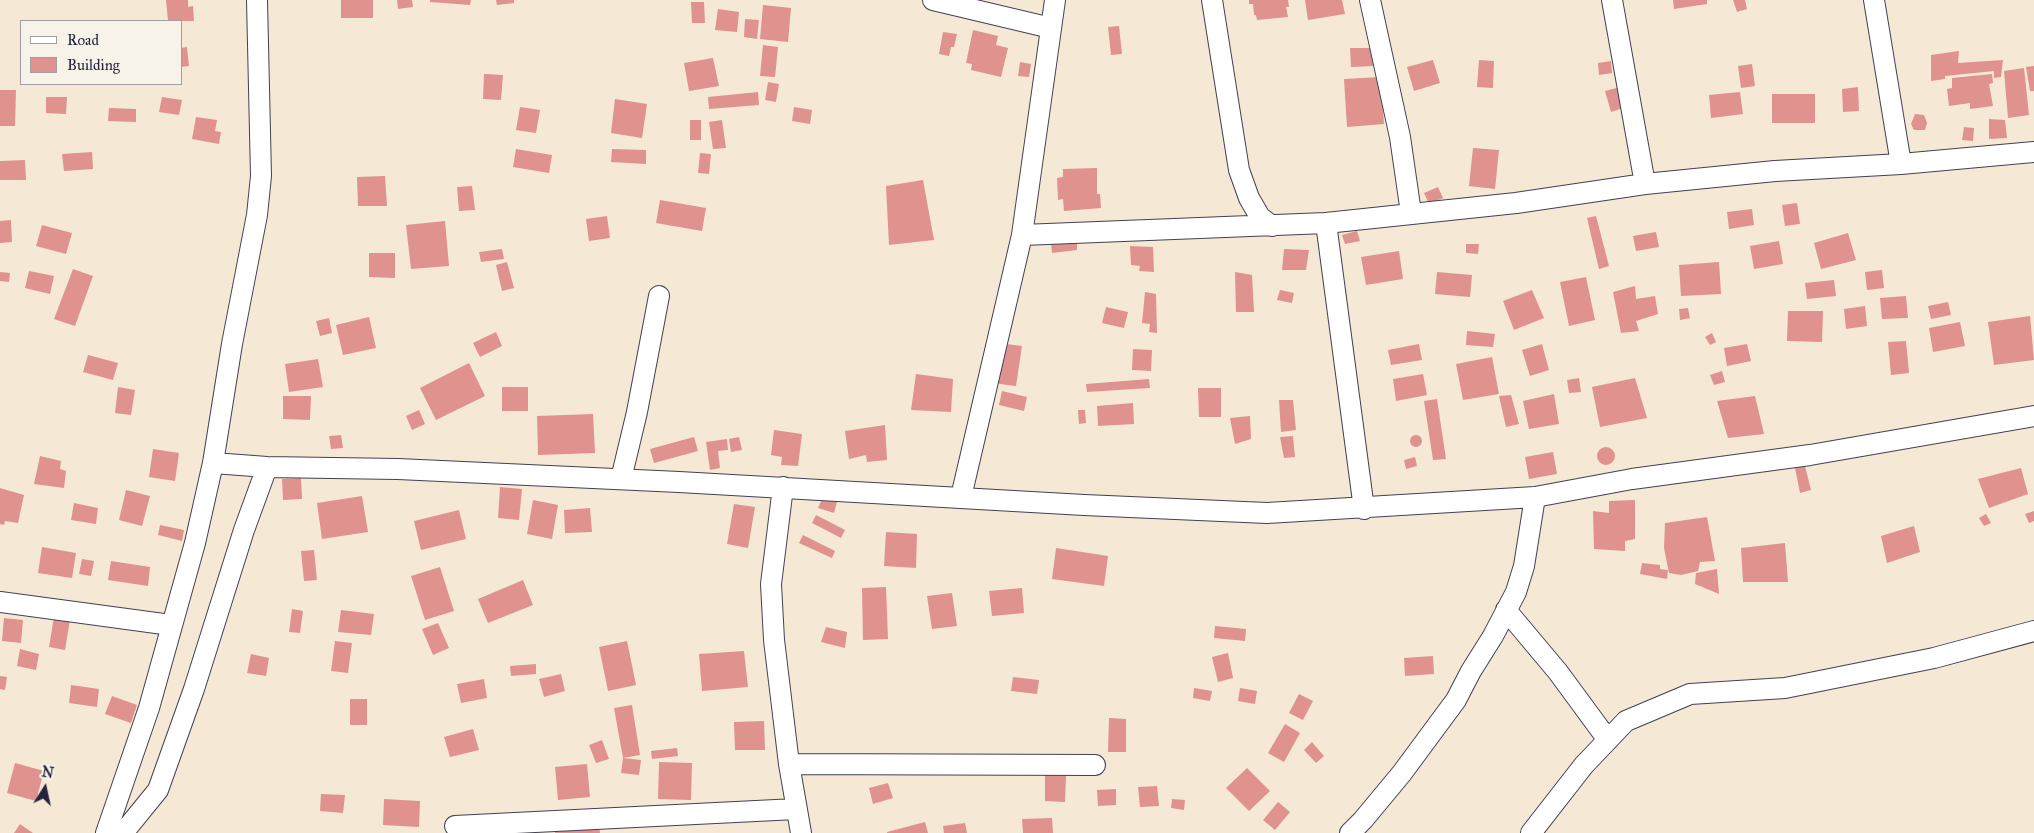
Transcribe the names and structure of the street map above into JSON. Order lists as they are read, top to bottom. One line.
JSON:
{"legend":["Road","Building"],"north":"top"}
